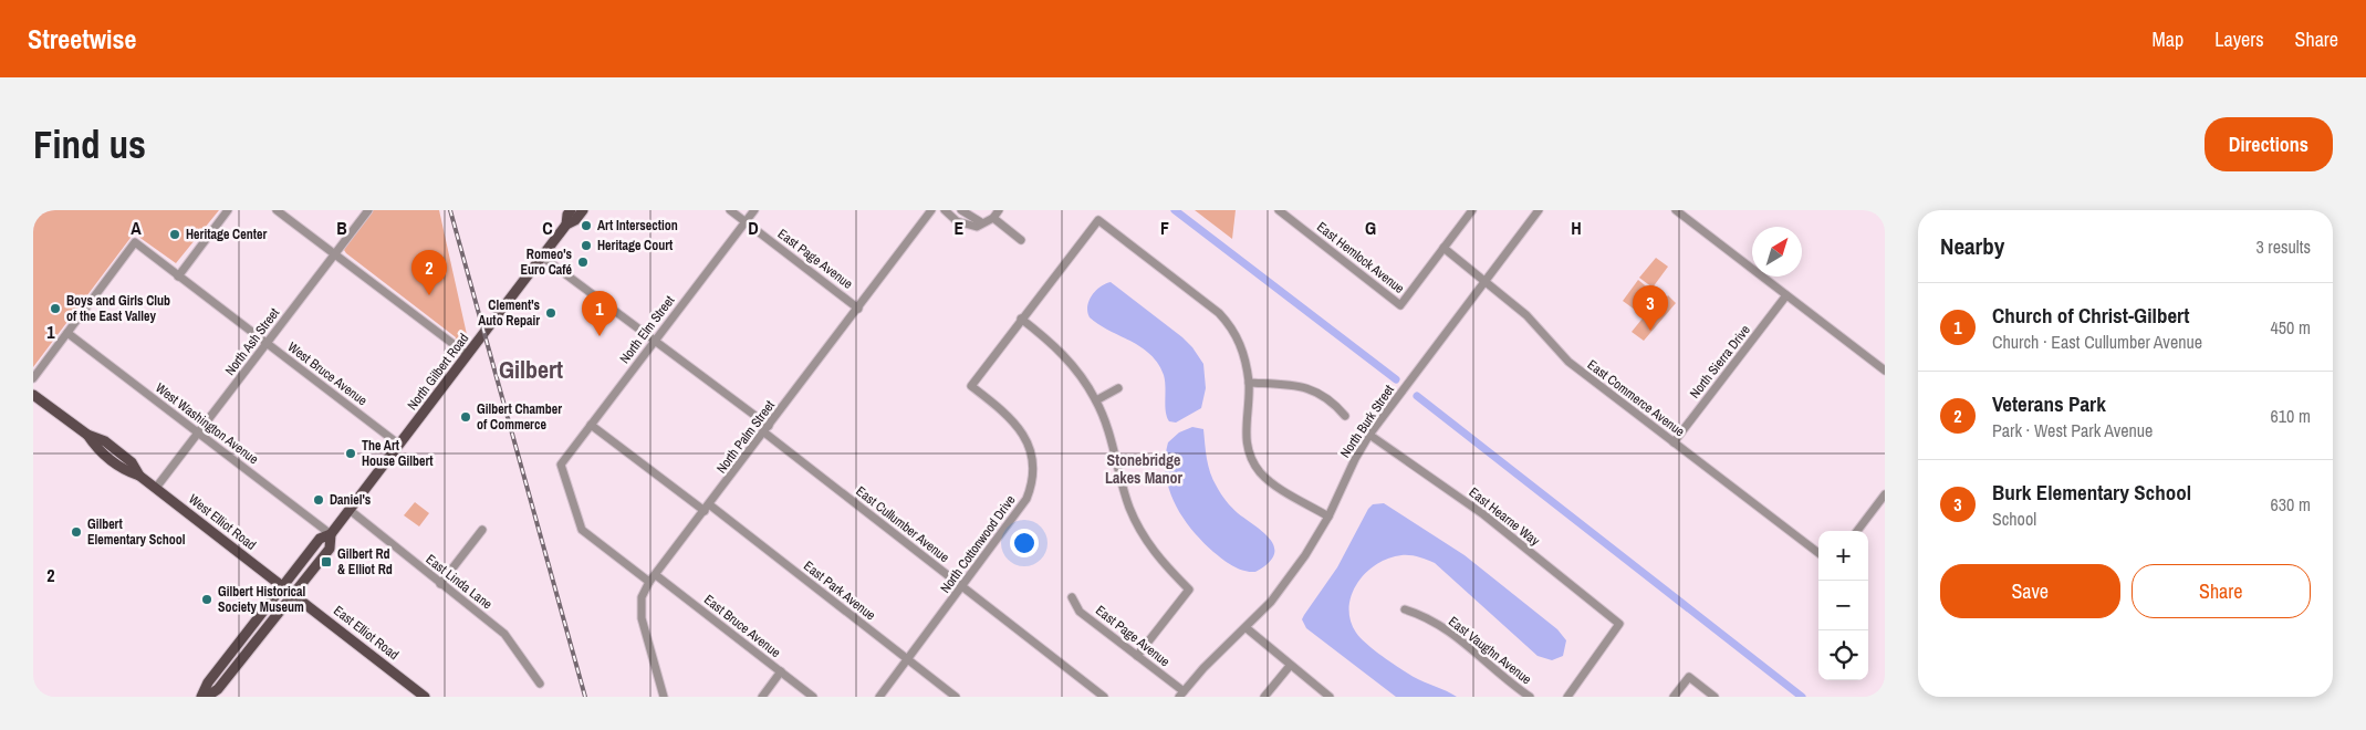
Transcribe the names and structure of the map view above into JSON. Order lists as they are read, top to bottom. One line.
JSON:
{"streets":{"main road":["North Gilbert Road","West Elliot Road","East Elliot Road"],"street":["East Hemlock Avenue","East Page Avenue","North Elm Street","North Ash Street","North Sierra Drive","West Bruce Avenue","East Commerce Avenue","North Burk Street","West Washington Avenue","North Palm Street","East Hearne Way","East Cullumber Avenue","North Cottonwood Drive","East Linda Lane","East Park Avenue","East Bruce Avenue","East Vaughn Avenue"]},"crossings":[["East Hemlock Avenue","East Commerce Avenue"],["East Page Avenue","North Elm Street"],["East Page Avenue","North Burk Street"],["East Page Avenue","North Palm Street"],["North Elm Street","East Cullumber Avenue"],["North Elm Street","East Park Avenue"],["North Elm Street","East Bruce Avenue"],["North Ash Street","West Bruce Avenue"],["North Ash Street","West Washington Avenue"],["North Ash Street","West Elliot Road"],["North Sierra Drive","East Commerce Avenue"],["North Gilbert Road","West Bruce Avenue"],["North Gilbert Road","West Washington Avenue"],["North Gilbert Road","West Elliot Road"],["North Gilbert Road","East Cullumber Avenue"],["North Gilbert Road","East Linda Lane"],["North Gilbert Road","East Elliot Road"],["West Bruce Avenue","West Washington Avenue"],["East Commerce Avenue","North Burk Street"],["North Burk Street","East Hearne Way"],["North Palm Street","East Cullumber Avenue"],["North Palm Street","East Park Avenue"],["North Palm Street","East Bruce Avenue"],["West Elliot Road","East Elliot Road"],["East Cullumber Avenue","North Cottonwood Drive"],["North Cottonwood Drive","East Park Avenue"]],"districts":["Gilbert","Stonebridge Lakes Manor"],"places":{"other":["Art Intersection","Heritage Center","Heritage Court","Romeo's Euro Café","Boys and Girls Club of the East Valley","Clement's Auto Repair","Gilbert Chamber of Commerce","The Art House Gilbert","Daniel's","Gilbert Elementary School","Gilbert Historical Society Museum"],"transit":["Gilbert Rd & Elliot Rd"]},"north":"top right","page":{"header":"Streetwise","nav":["Map","Layers","Share"],"buttons":["Directions",["Save","Share"]],"title":"Find us","heading":["Nearby","3 results"],"pins":["2","3","1"],"list":[{"mark":"1","name":"Church of Christ-Gilbert","note":"Church · East Cullumber Avenue","value":"450 m"},{"mark":"2","name":"Veterans Park","note":"Park · West Park Avenue","value":"610 m"},{"mark":"3","name":"Burk Elementary School","note":"School","value":"630 m"}],"map_buttons":["+","−"]},"grid":{"columns":["A","B","C","D","E","F","G","H"],"rows":["1","2"]}}
